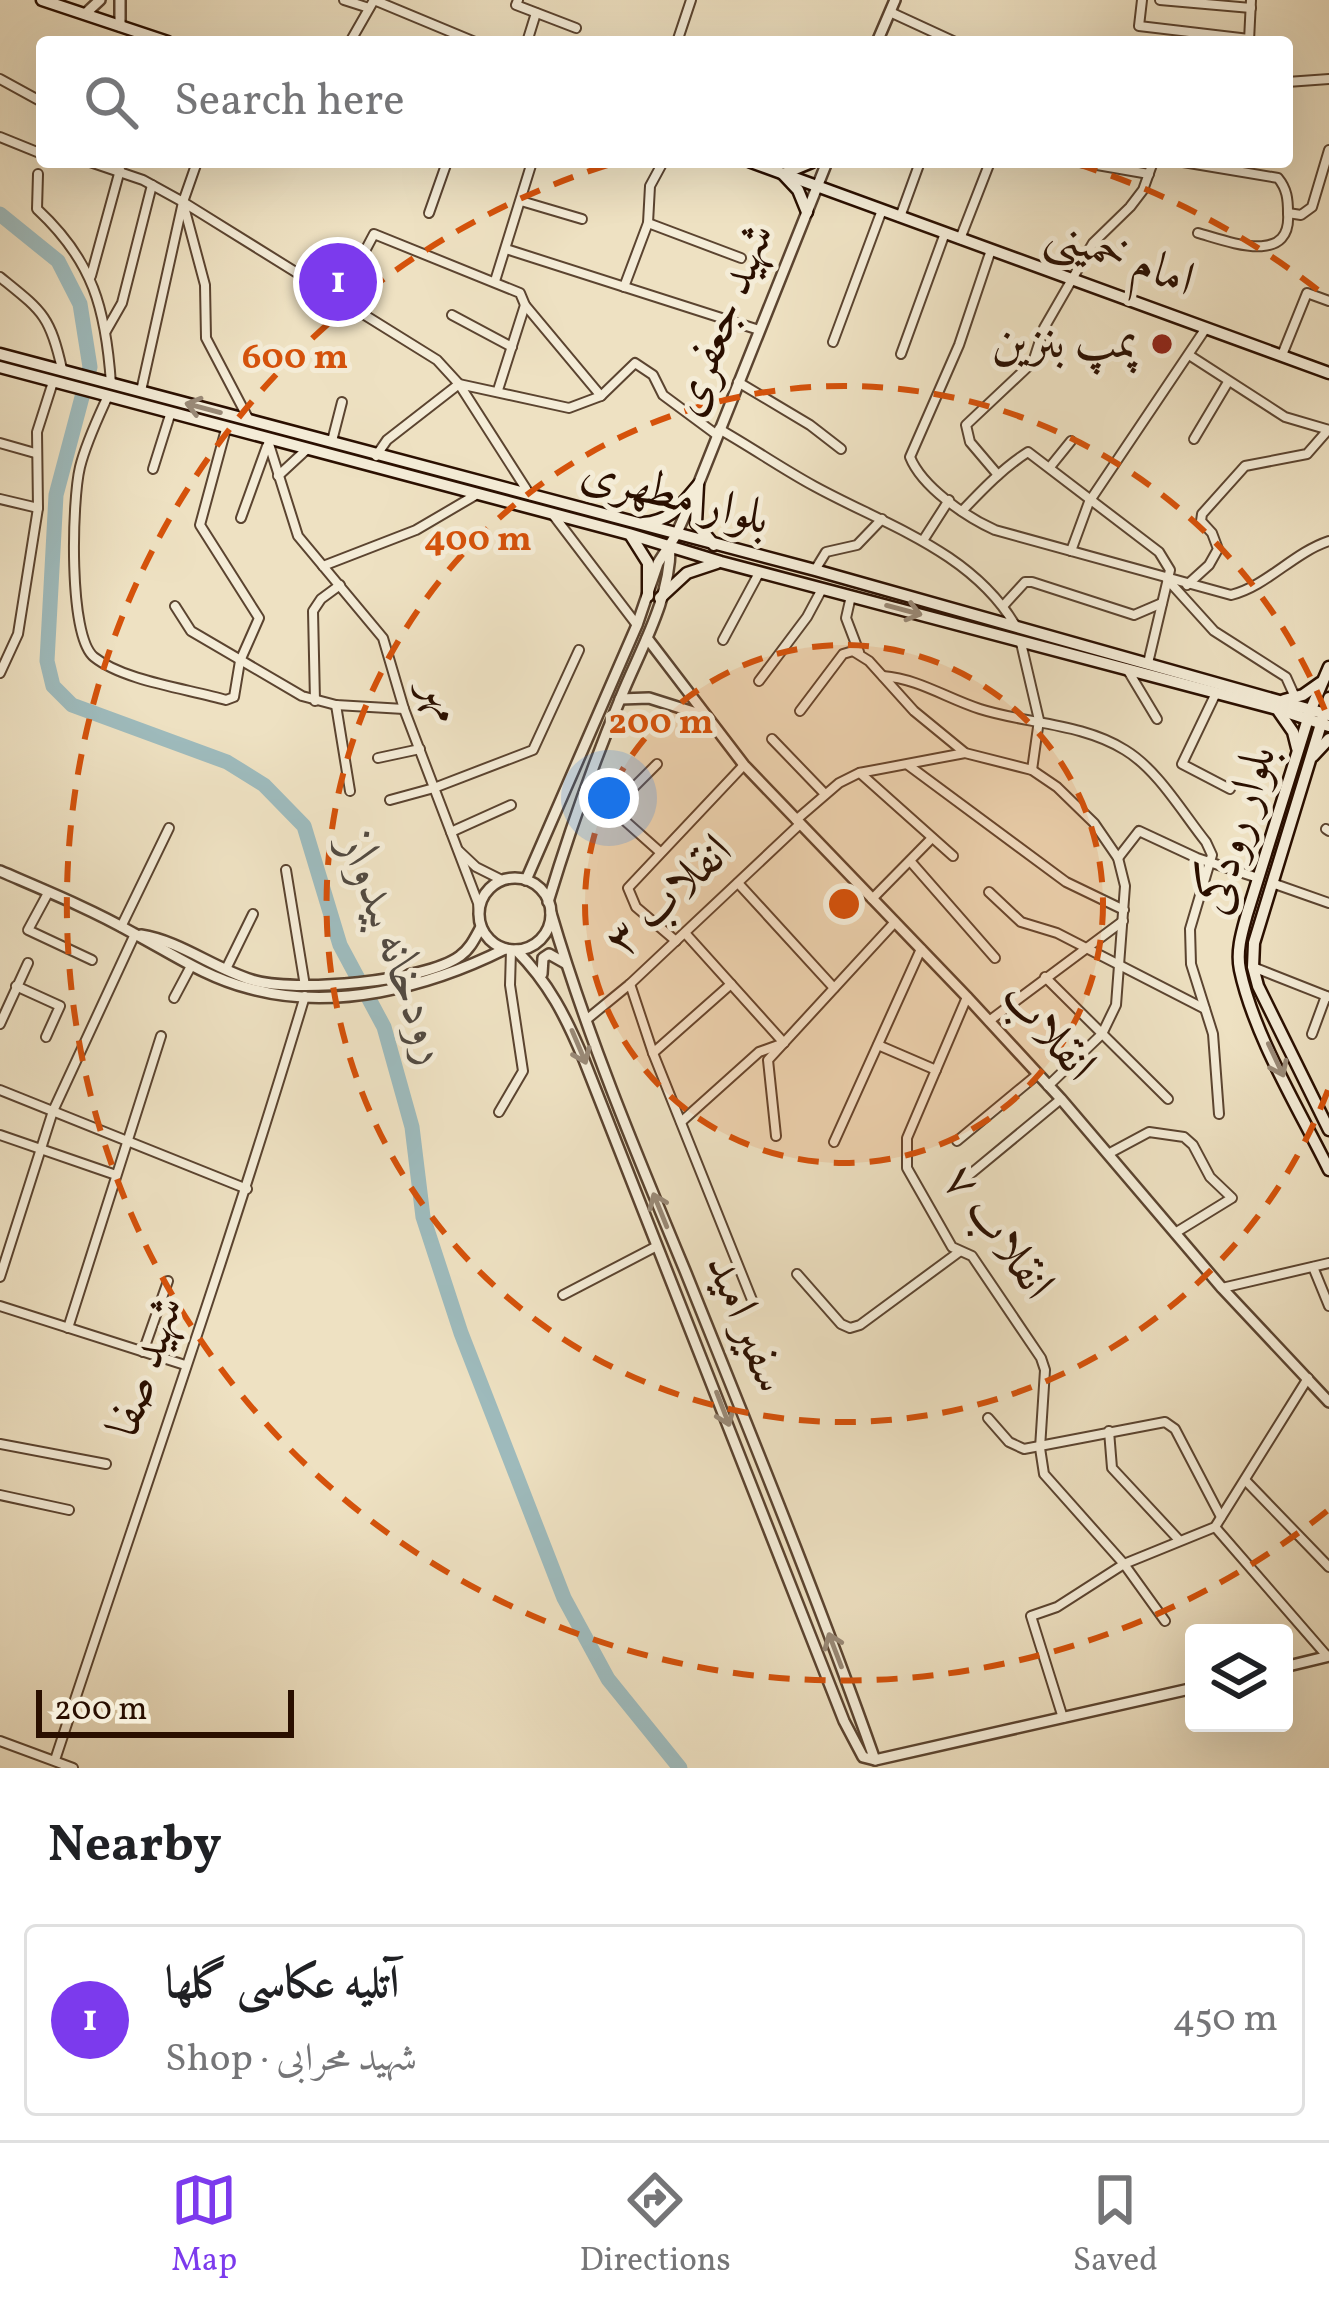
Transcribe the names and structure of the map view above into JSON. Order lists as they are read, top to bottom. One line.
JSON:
{"streets":{"main road":["امام خمینی","بلوار مطهری","بلوار رودکی"],"street":["شهید جعفری","مهر","انقلاب ۳","انقلاب","انقلاب ۷","سفیر امید","شهید صفا"]},"crossings":[["امام خمینی","شهید جعفری"],["شهید جعفری","بلوار مطهری"],["بلوار مطهری","مهر"],["بلوار مطهری","بلوار رودکی"],["مهر","سفیر امید"],["انقلاب ۳","انقلاب"],["انقلاب ۳","سفیر امید"],["انقلاب","انقلاب ۷"]],"water":["رودخانه بیدواز"],"places":["پمپ بنزین"],"scale_bar":"200 m","page":{"search":"Search here","pins":"1","scale":"200 m","heading":"Nearby","list":[{"mark":"1","name":"آتلیه عکاسی گلها","note":"Shop · شهید محرابی","value":"450 m"}],"nav":["Map","Directions","Saved"]},"rings":["600 m","400 m","200 m"]}
